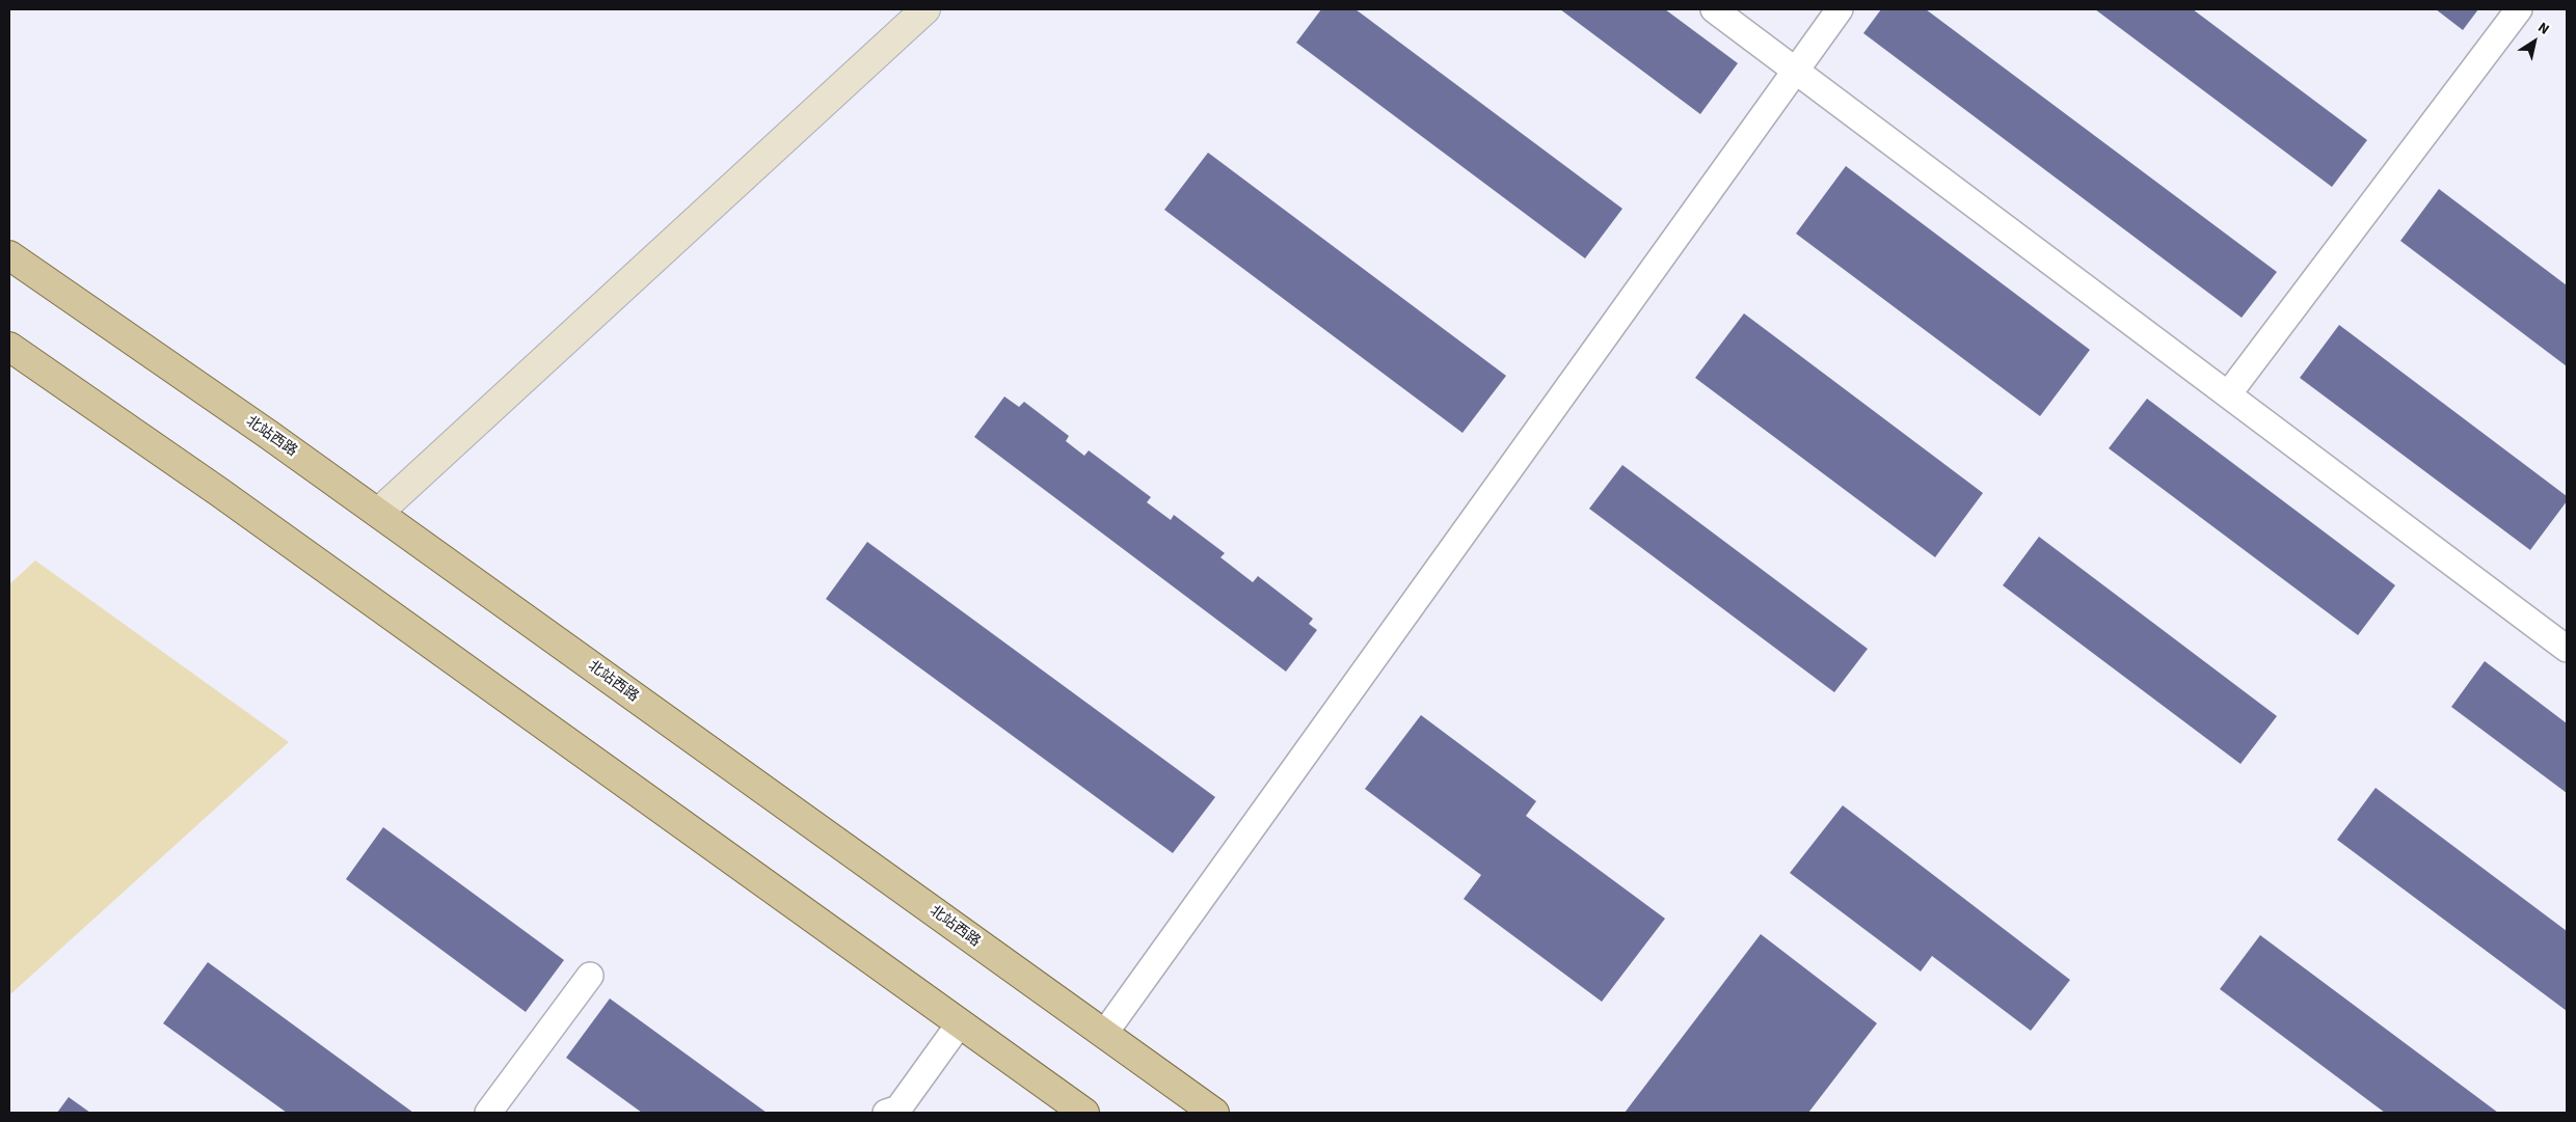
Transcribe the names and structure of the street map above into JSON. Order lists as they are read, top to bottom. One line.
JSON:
{"streets":{"main road":["北站西路"]},"north":"top right"}
